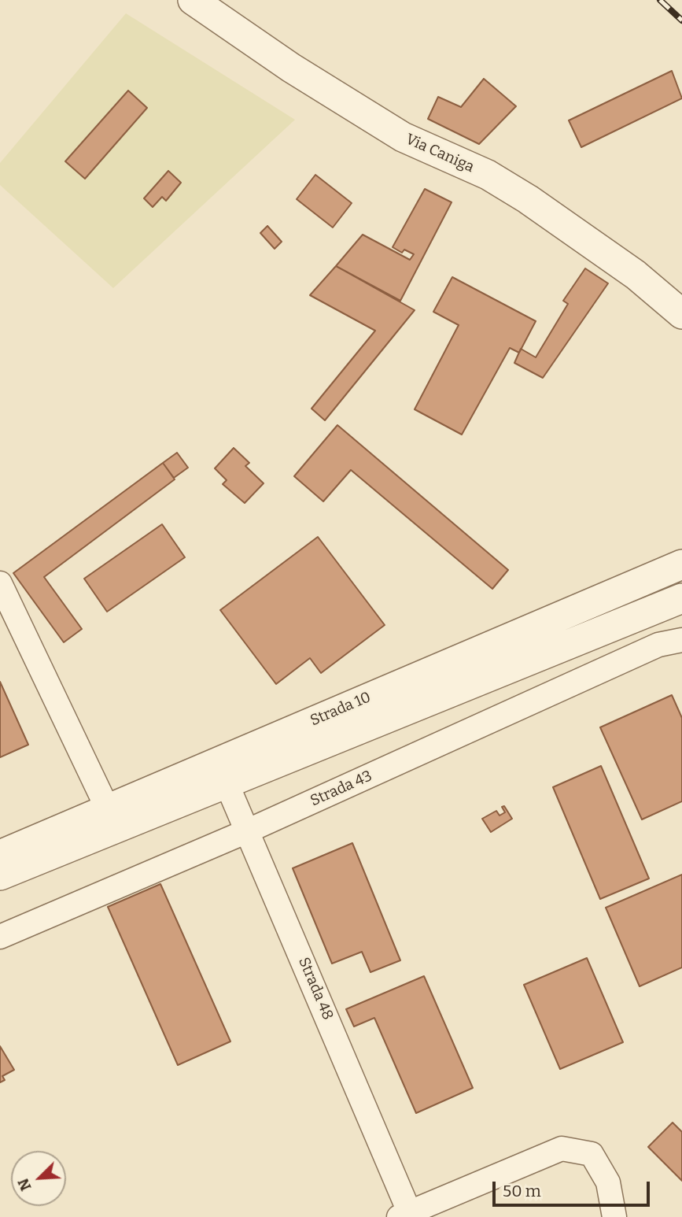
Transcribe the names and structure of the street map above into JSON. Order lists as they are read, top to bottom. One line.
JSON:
{"streets":{"street":["Via Caniga","Strada 10","Strada 43","Strada 48"]},"crossings":[["Strada 10","Strada 48"],["Strada 43","Strada 48"]],"scale_bar":"50 m","north":"bottom left"}
